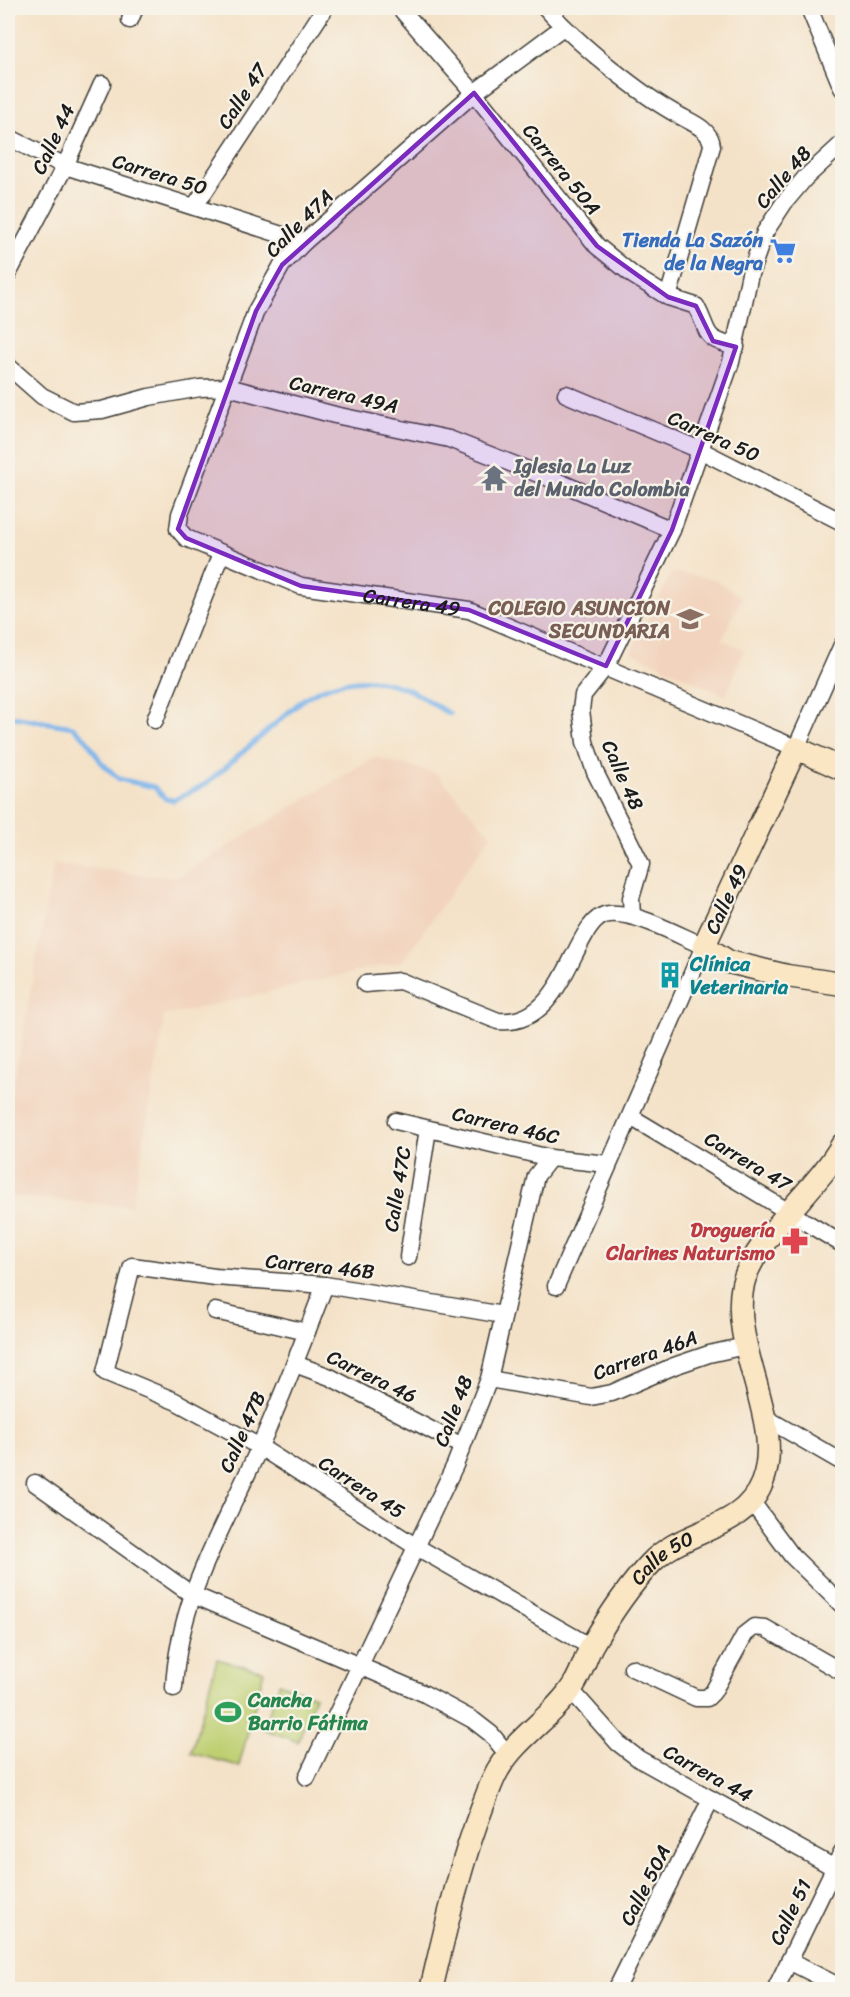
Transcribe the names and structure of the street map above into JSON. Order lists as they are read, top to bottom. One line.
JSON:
{"streets":{"street":["Calle 47","Calle 44","Carrera 50A","Carrera 50","Calle 48","Calle 47A","Carrera 49A","Carrera 49","Calle 49","Carrera 46C","Carrera 47","Calle 47C","Carrera 46B","Carrera 46A","Carrera 46","Calle 47B","Carrera 45","Calle 50","Carrera 44","Calle 50A","Calle 51"]},"crossings":[["Calle 47","Carrera 50"],["Calle 44","Carrera 50"],["Carrera 50A","Calle 48"],["Carrera 50A","Calle 47A"],["Carrera 50","Calle 48"],["Carrera 50","Calle 47A"],["Calle 48","Carrera 49A"],["Calle 48","Carrera 49"],["Calle 48","Carrera 46C"],["Calle 48","Carrera 46B"],["Calle 48","Carrera 46A"],["Calle 48","Carrera 46"],["Calle 48","Carrera 45"],["Calle 47A","Carrera 49A"],["Calle 47A","Carrera 49"],["Carrera 49","Calle 49"],["Calle 49","Carrera 46C"],["Calle 49","Carrera 47"],["Carrera 46C","Calle 47C"],["Carrera 47","Calle 50"],["Carrera 46B","Calle 47B"],["Carrera 46B","Carrera 45"],["Carrera 46A","Calle 50"],["Carrera 46","Calle 47B"],["Calle 47B","Carrera 45"],["Carrera 45","Calle 50"],["Calle 50","Carrera 44"],["Carrera 44","Calle 50A"],["Carrera 44","Calle 51"]],"places":{"supermarket":["Tienda La Sazón de la Negra"],"temple":["Iglesia La Luz del Mundo Colombia"],"school or university":["COLEGIO ASUNCION SECUNDARIA"],"building":["Clínica Veterinaria"],"pharmacy":["Droguería Clarines Naturismo"],"sports":["Cancha Barrio Fátima"]}}
